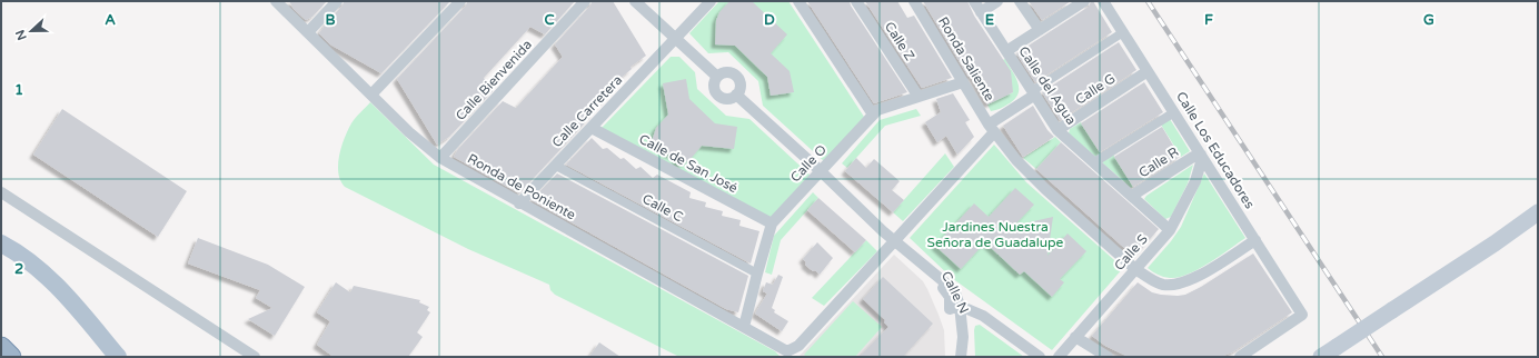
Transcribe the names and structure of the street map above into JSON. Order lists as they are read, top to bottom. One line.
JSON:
{"streets":{"street":["Calle Z","Ronda Saliente","Calle Bienvenida","Calle del Agua","Calle G","Calle Carretera","Calle Los Educadores","Calle R","Calle de San José","Calle O","Ronda de Poniente","Calle C","Calle S","Calle N"]},"crossings":[["Calle Z","Calle O"],["Ronda Saliente","Calle Los Educadores"],["Ronda Saliente","Calle O"],["Ronda Saliente","Calle S"],["Calle Bienvenida","Ronda de Poniente"],["Calle del Agua","Calle G"],["Calle del Agua","Calle R"],["Calle del Agua","Calle S"],["Calle G","Calle Los Educadores"],["Calle Carretera","Calle de San José"],["Calle Carretera","Ronda de Poniente"],["Calle Carretera","Calle C"],["Calle Los Educadores","Calle R"],["Calle Los Educadores","Calle S"],["Calle R","Calle S"],["Calle de San José","Calle O"],["Calle O","Ronda de Poniente"],["Calle O","Calle C"]],"parks":["Jardines Nuestra Señora de Guadalupe"],"north":"left","grid":{"columns":["A","B","C","D","E","F","G"],"rows":["1","2"]}}
